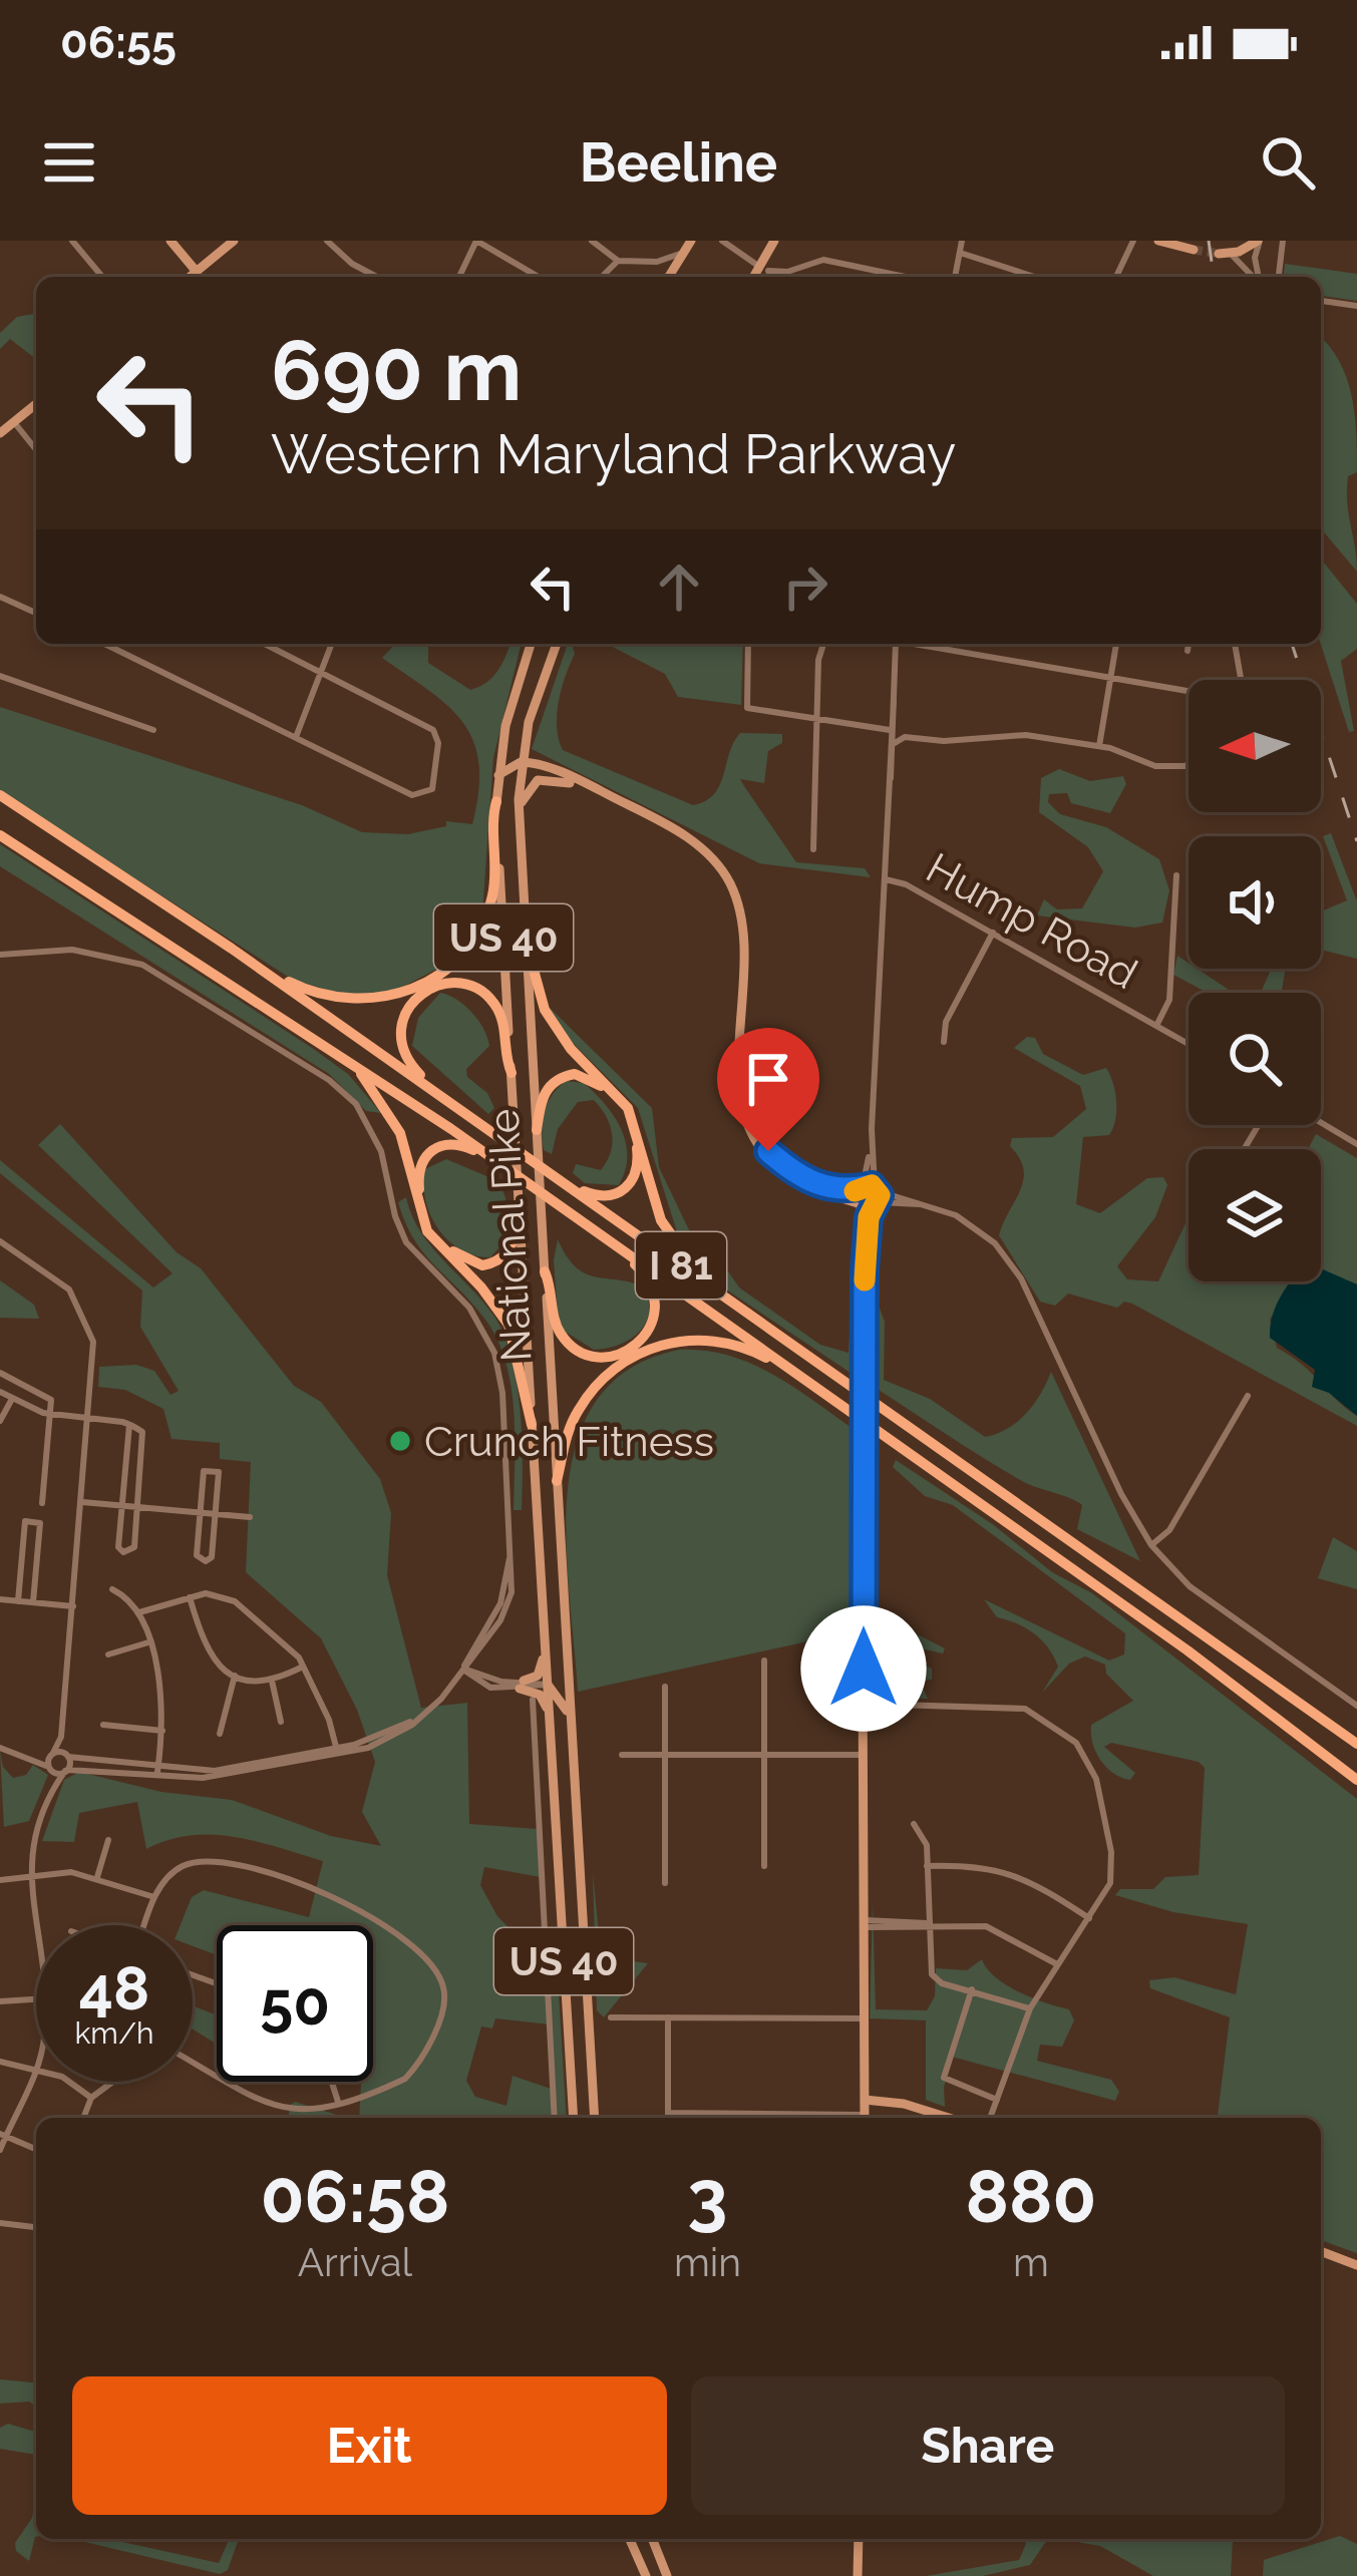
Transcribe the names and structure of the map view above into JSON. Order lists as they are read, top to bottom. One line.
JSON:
{"streets":{"highway":["I 81"],"main road":["US 40","National Pike"],"street":["Hump Road"]},"crossings":[["US 40","National Pike"],["National Pike","I 81"]],"places":["Crunch Fitness"],"north":"left","page":{"status":"06:55","header":"Beeline","turn":["690 m","Western Maryland Parkway"],"speed":"48 km/h","limit":"50","eta":["06:58","Arrival","3","min","880","m"],"buttons":["Exit","Share"]}}
